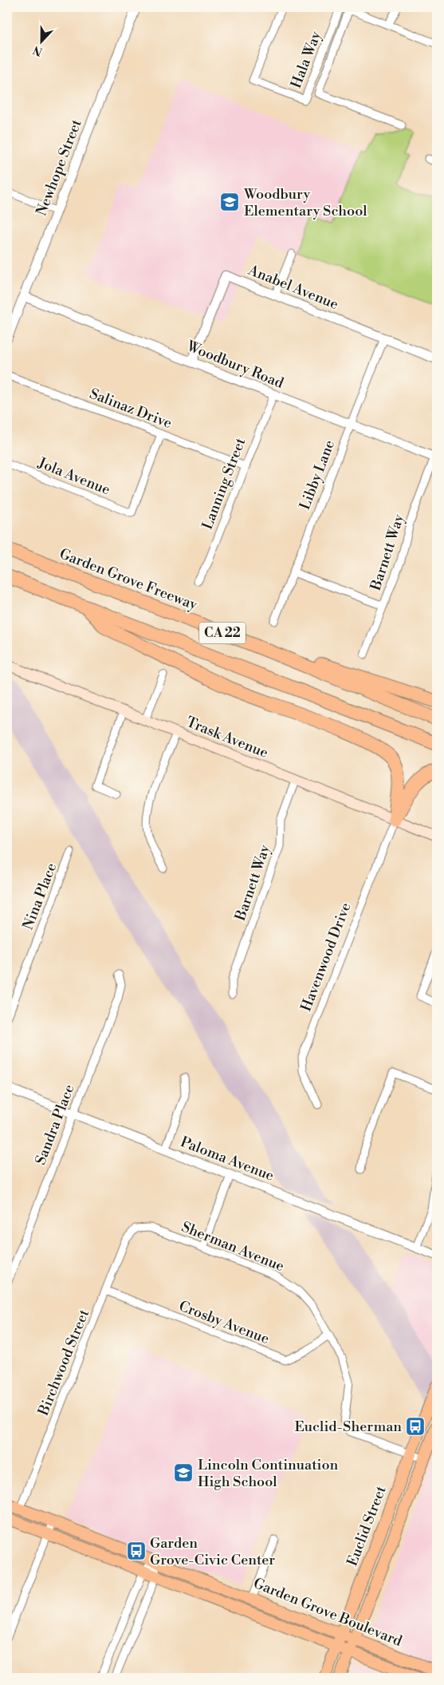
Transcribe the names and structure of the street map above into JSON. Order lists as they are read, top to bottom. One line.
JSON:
{"streets":{"highway":["Garden Grove Freeway","CA 22"],"main road":["Trask Avenue","Euclid Street","Garden Grove Boulevard"],"street":["Hala Way","Newhope Street","Anabel Avenue","Woodbury Road","Salinaz Drive","Libby Lane","Jola Avenue","Lanning Street","Barnett Way","Nina Place","Havenwood Drive","Sandra Place","Paloma Avenue","Sherman Avenue","Crosby Avenue","Birchwood Street"]},"crossings":[["Newhope Street","Woodbury Road"],["Anabel Avenue","Woodbury Road"],["Anabel Avenue","Libby Lane"],["Woodbury Road","Libby Lane"],["Woodbury Road","Lanning Street"],["Woodbury Road","Barnett Way"],["Salinaz Drive","Jola Avenue"],["Salinaz Drive","Lanning Street"],["Barnett Way","Trask Avenue"],["Trask Avenue","Havenwood Drive"],["Sandra Place","Paloma Avenue"],["Sherman Avenue","Crosby Avenue"],["Sherman Avenue","Birchwood Street"],["Sherman Avenue","Euclid Street"],["Crosby Avenue","Birchwood Street"],["Birchwood Street","Garden Grove Boulevard"],["Euclid Street","Garden Grove Boulevard"]],"places":{"school or university":["Woodbury Elementary School","Lincoln Continuation High School"],"bus stop":["Euclid-Sherman","Garden Grove-Civic Center"]},"north":"bottom"}
